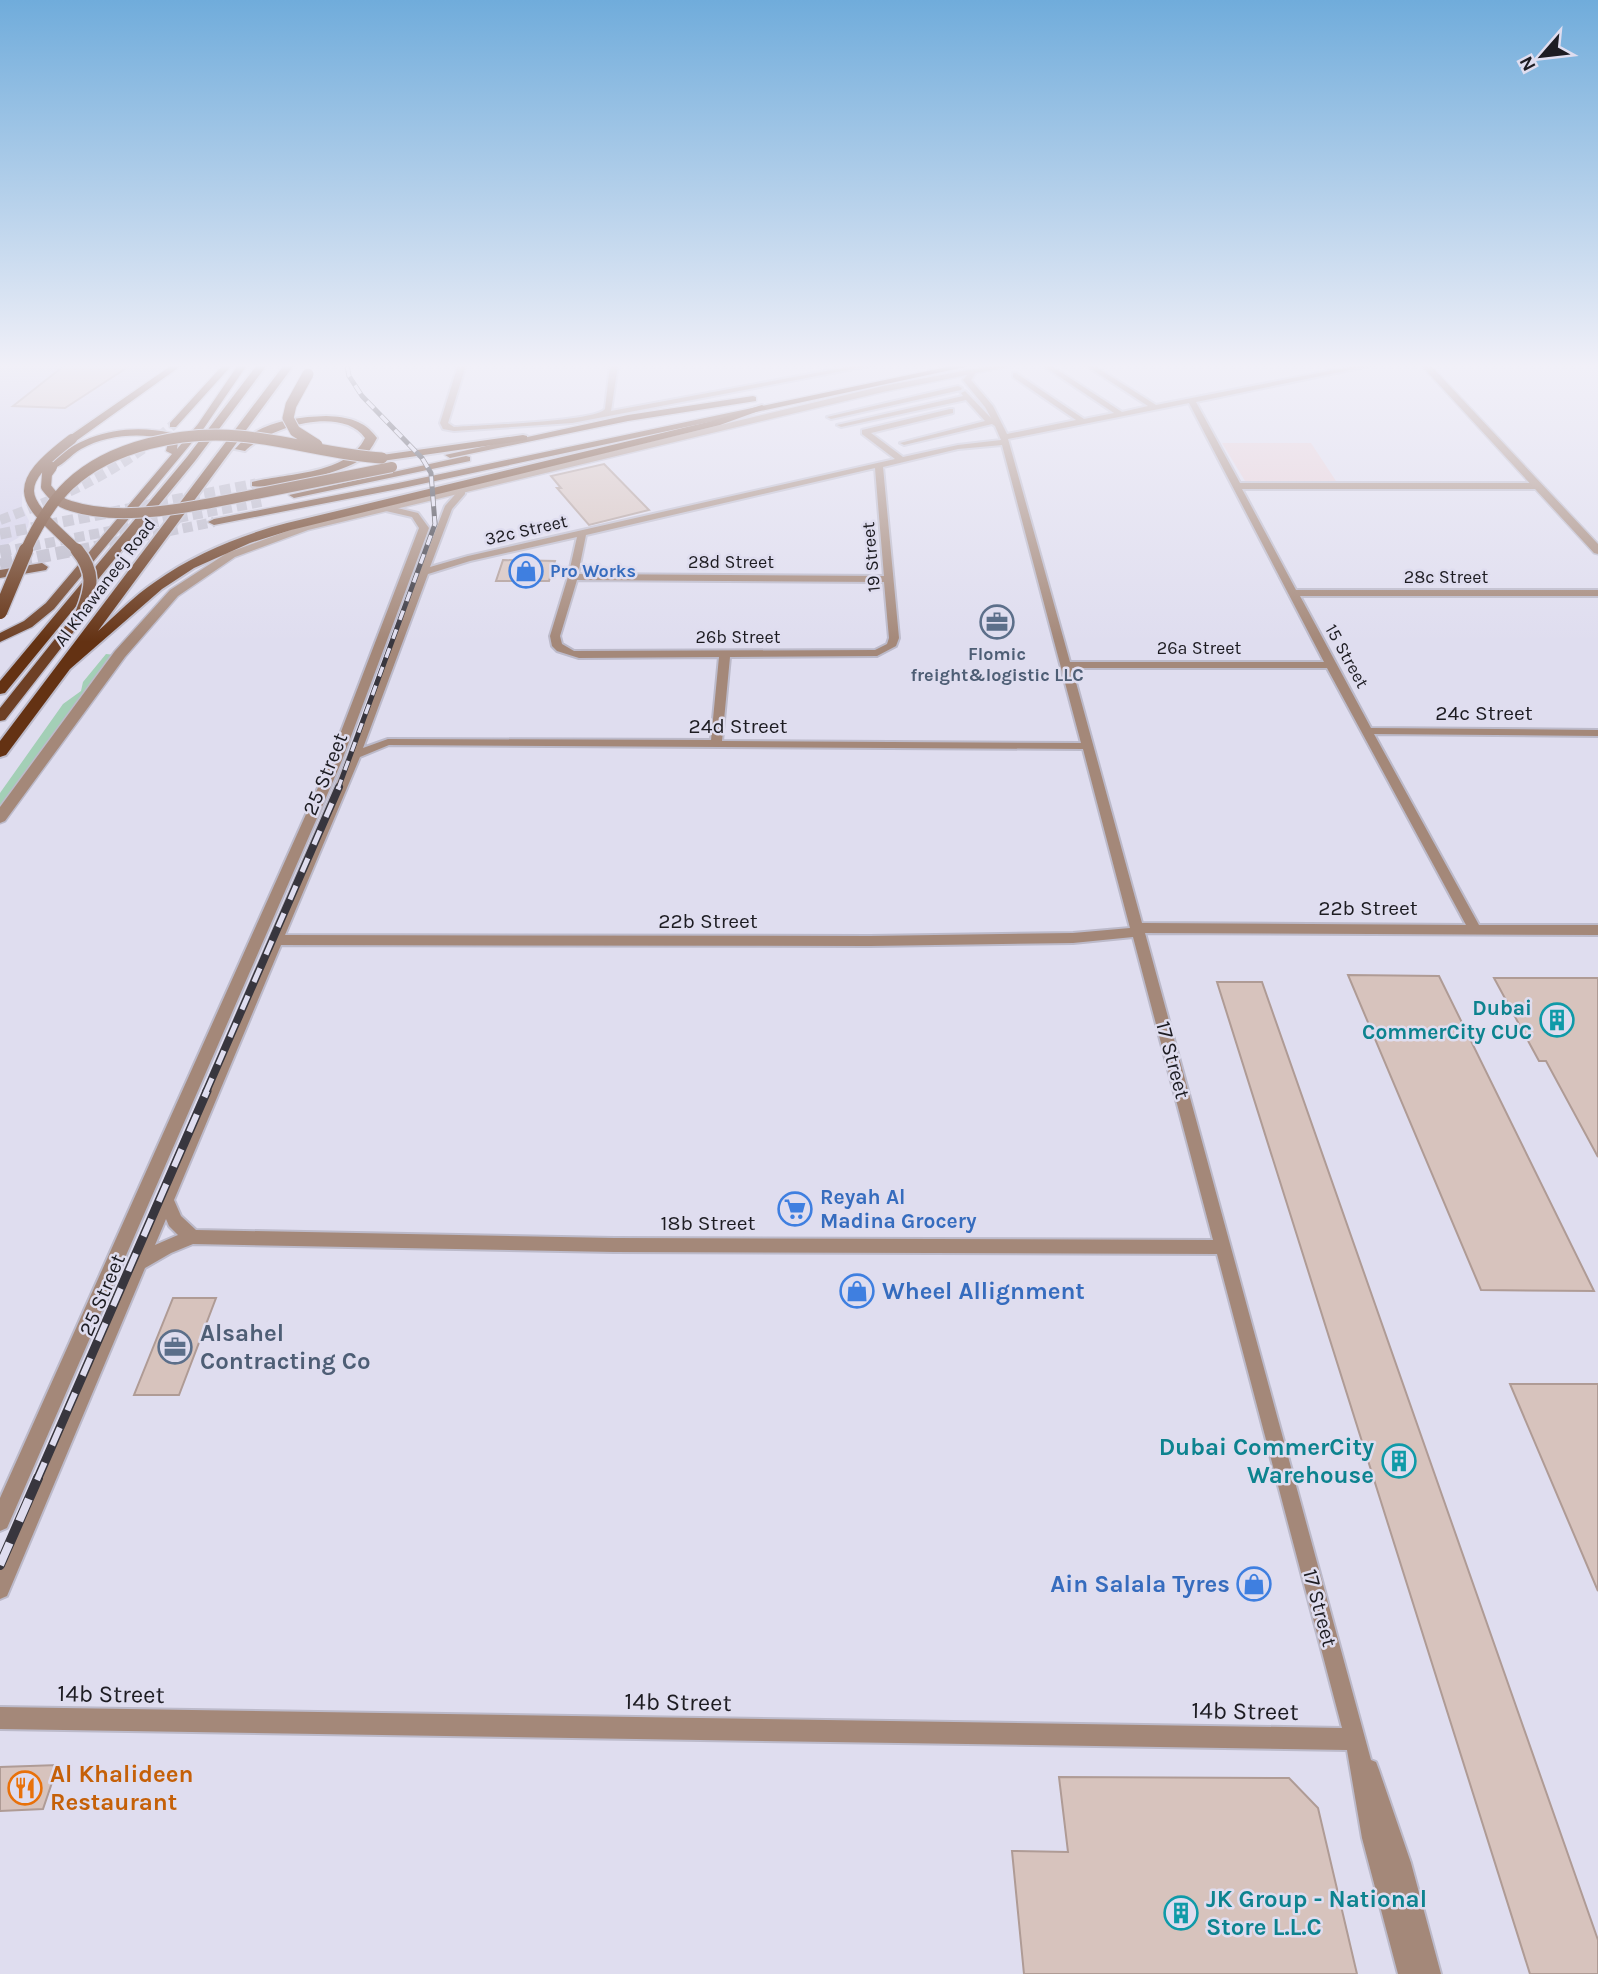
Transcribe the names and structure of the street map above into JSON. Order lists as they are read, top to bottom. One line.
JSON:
{"streets":{"highway":["Al Khawaneej Road"],"street":["32c Street","19 Street","28d Street","28c Street","26b Street","26a Street","15 Street","24c Street","24d Street","25 Street","22b Street","17 Street","18b Street","14b Street"]},"crossings":[["32c Street","19 Street"],["32c Street","25 Street"],["19 Street","28d Street"],["19 Street","26b Street"],["28d Street","26b Street"],["28c Street","15 Street"],["26a Street","15 Street"],["26a Street","17 Street"],["15 Street","24c Street"],["15 Street","22b Street"],["24d Street","25 Street"],["24d Street","17 Street"],["25 Street","22b Street"],["25 Street","18b Street"],["22b Street","17 Street"],["17 Street","18b Street"],["17 Street","14b Street"]],"places":{"shop":["Pro Works","Wheel Allignment","Ain Salala Tyres"],"office":["Flomic freight&logistic LLC","Alsahel Contracting Co"],"building":["Dubai CommerCity CUC","Dubai CommerCity Warehouse","JK Group - National Store L.L.C"],"supermarket":["Reyah Al Madina Grocery"],"restaurant":["Al Khalideen Restaurant"]},"north":"bottom left"}
